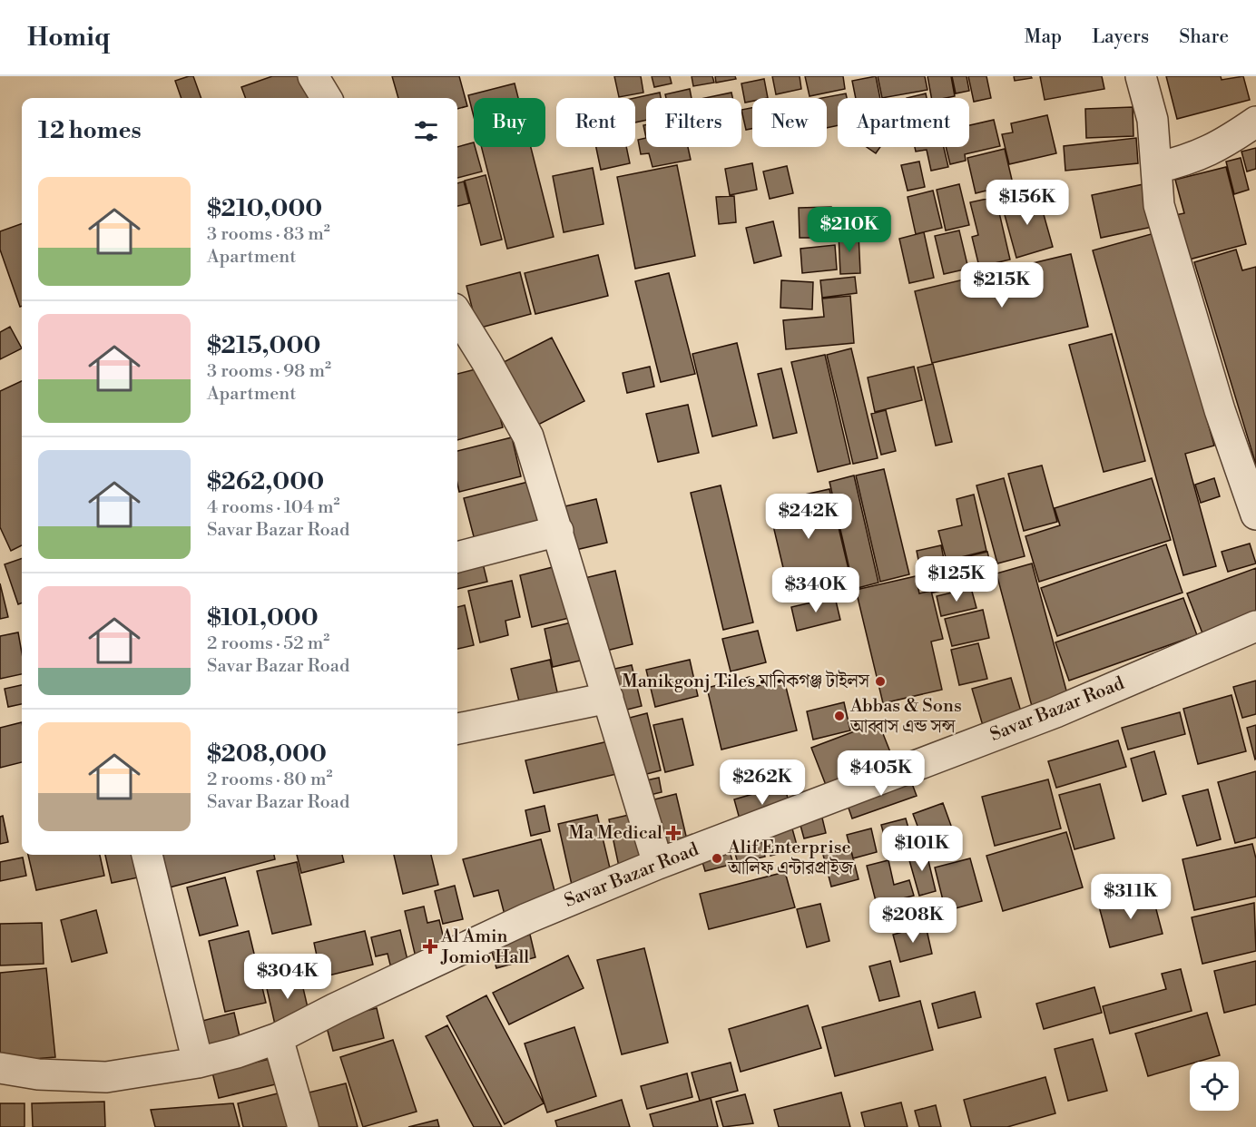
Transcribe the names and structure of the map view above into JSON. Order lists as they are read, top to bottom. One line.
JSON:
{"streets":{"street":["Savar Bazar Road"]},"places":{"other":["Manikgonj Tiles মানিকগঞ্জ টাইলস","Abbas & Sons আব্বাস এন্ড সন্স","Alif Enterprise আলিফ এন্টারপ্রাইজ"],"health":["Ma Medical","Al Amin Jomio Hall"]},"page":{"header":"Homiq","nav":["Map","Layers","Share"],"chip":["Buy","Rent","Filters","New","Apartment"],"heading":"12 homes","list":[{"name":"$210,000","note":"3 rooms · 83 m² · Apartment"},{"name":"$215,000","note":"3 rooms · 98 m² · Apartment"},{"name":"$262,000","note":"4 rooms · 104 m² · Savar Bazar Road"},{"name":"$101,000","note":"2 rooms · 52 m² · Savar Bazar Road"},{"name":"$208,000","note":"2 rooms · 80 m² · Savar Bazar Road"}],"price":["$156K","$210K","$215K","$242K","$125K","$340K","$405K","$262K","$101K","$311K","$208K","$304K"]}}
